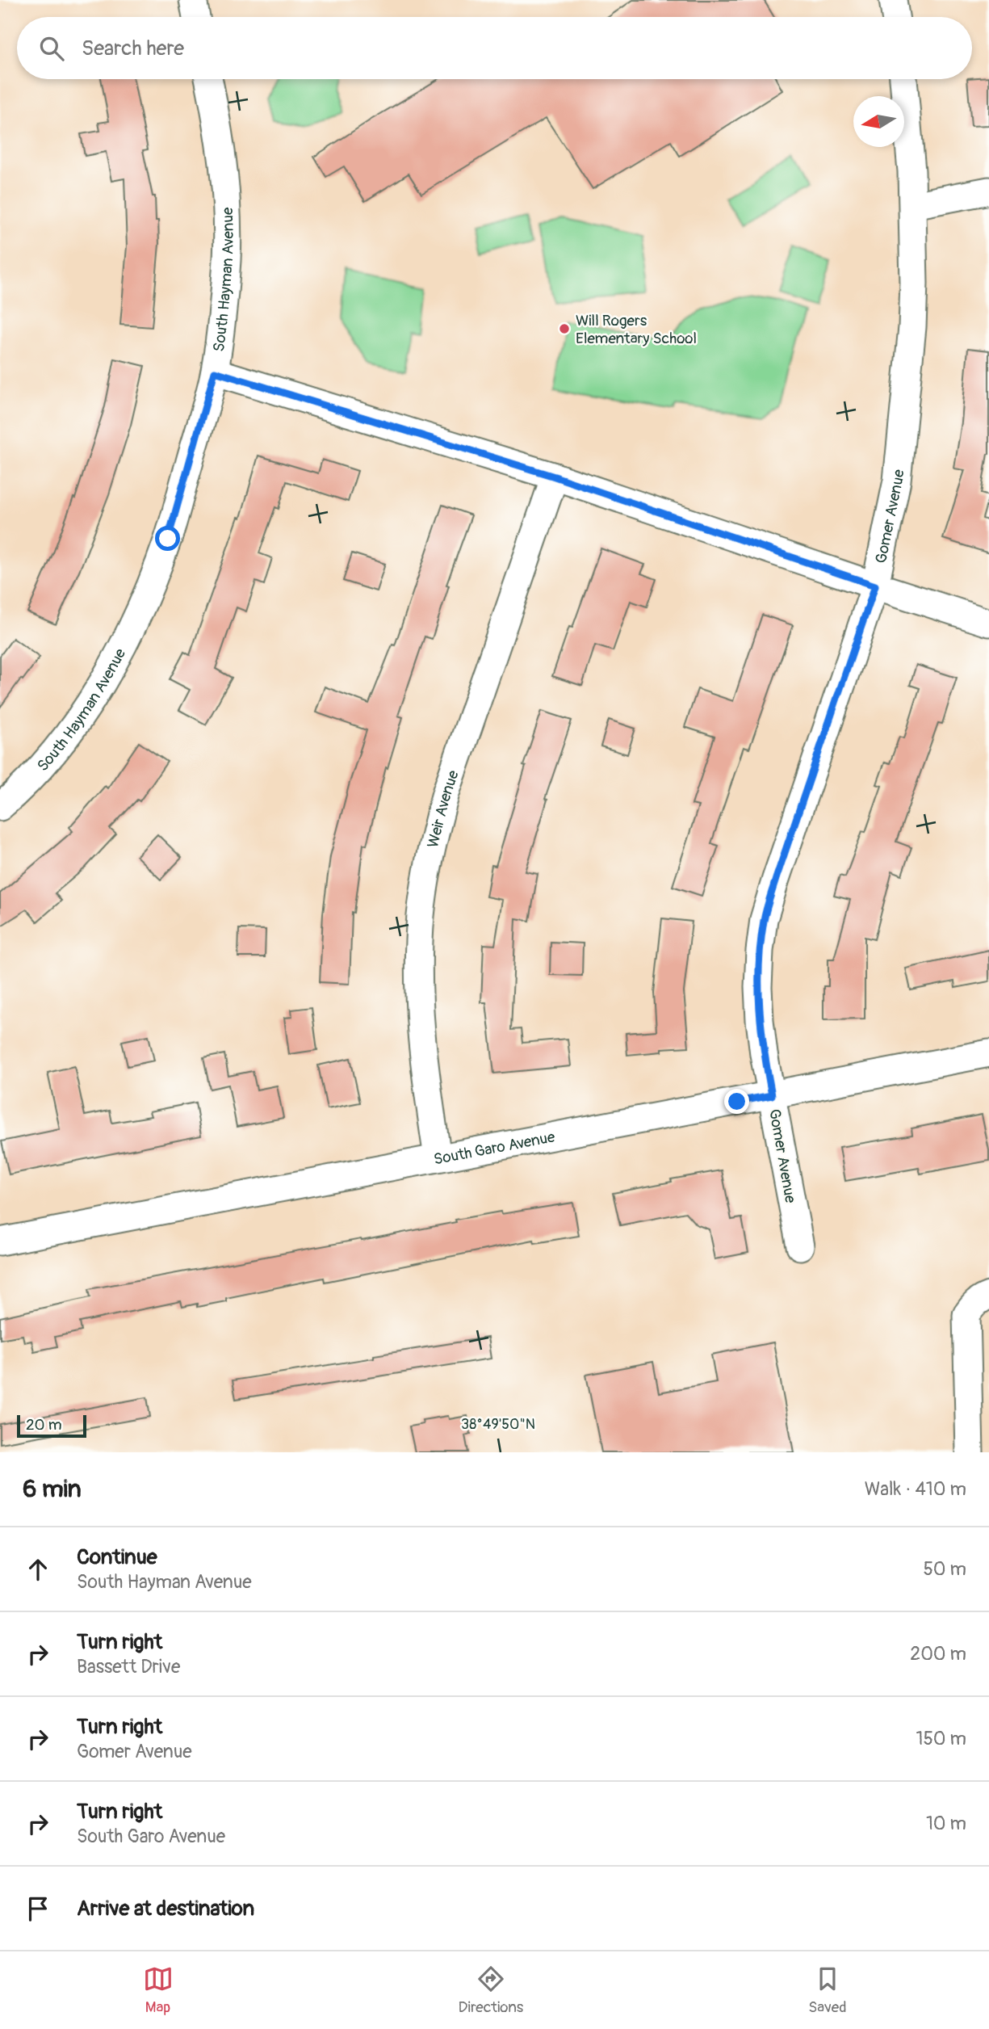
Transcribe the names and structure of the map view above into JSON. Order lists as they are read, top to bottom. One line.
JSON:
{"streets":{"street":["South Hayman Avenue","Gomer Avenue","Weir Avenue","South Garo Avenue"]},"crossings":[["Gomer Avenue","South Garo Avenue"],["Weir Avenue","South Garo Avenue"]],"places":["Will Rogers Elementary School"],"scale_bar":"20 m","north":"left","page":{"search":"Search here","scale":"20 m","heading":["6 min","Walk · 410 m"],"list":[["Continue","South Hayman Avenue","50 m"],["Turn right","Bassett Drive","200 m"],["Turn right","Gomer Avenue","150 m"],["Turn right","South Garo Avenue","10 m"],"Arrive at destination"],"nav":["Map","Directions","Saved"]},"coordinates":["38°49'50\"N"]}
